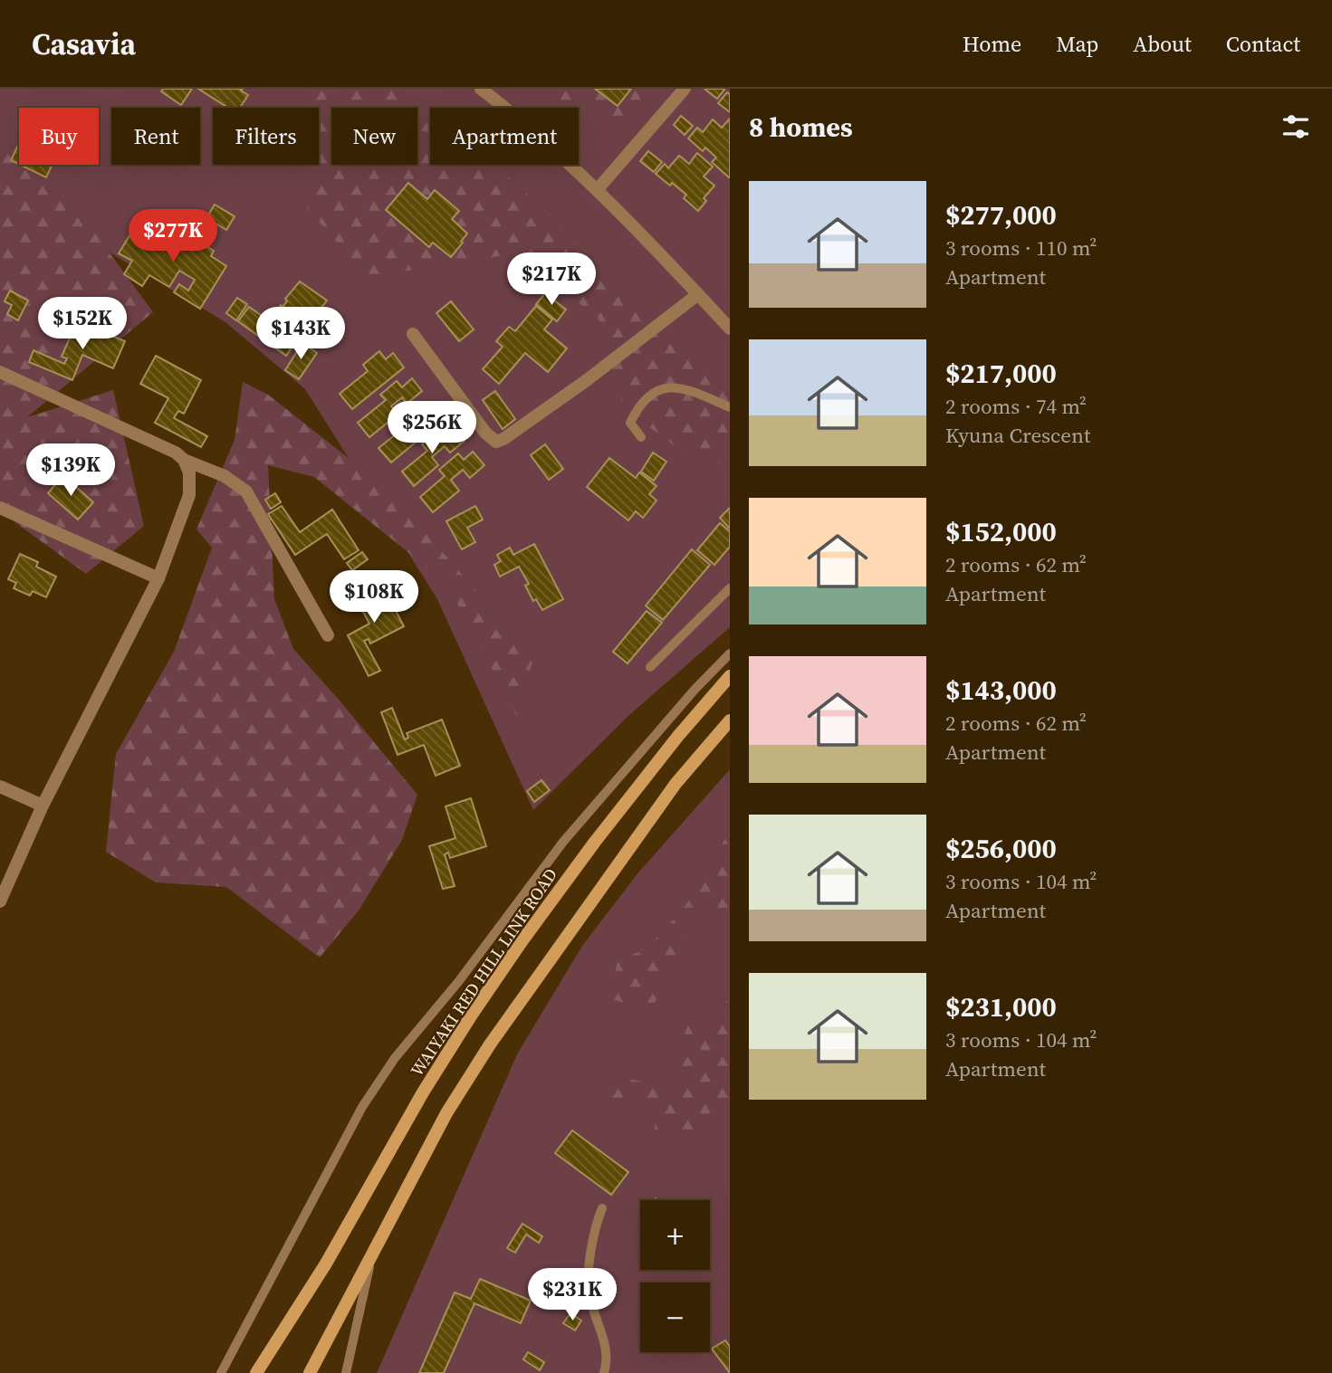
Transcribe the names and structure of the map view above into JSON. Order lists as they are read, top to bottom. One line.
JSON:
{"streets":{"main road":["WAIYAKI RED HILL LINK ROAD"]},"page":{"header":"Casavia","nav":["Home","Map","About","Contact"],"heading":"8 homes","chip":["Buy","Rent","Filters","New","Apartment"],"list":[{"name":"$277,000","note":"3 rooms · 110 m² · Apartment"},{"name":"$217,000","note":"2 rooms · 74 m² · Kyuna Crescent"},{"name":"$152,000","note":"2 rooms · 62 m² · Apartment"},{"name":"$143,000","note":"2 rooms · 62 m² · Apartment"},{"name":"$256,000","note":"3 rooms · 104 m² · Apartment"},{"name":"$231,000","note":"3 rooms · 104 m² · Apartment"}],"price":["$277K","$217K","$152K","$143K","$256K","$139K","$108K","$231K"],"map_buttons":["+","−"]}}
